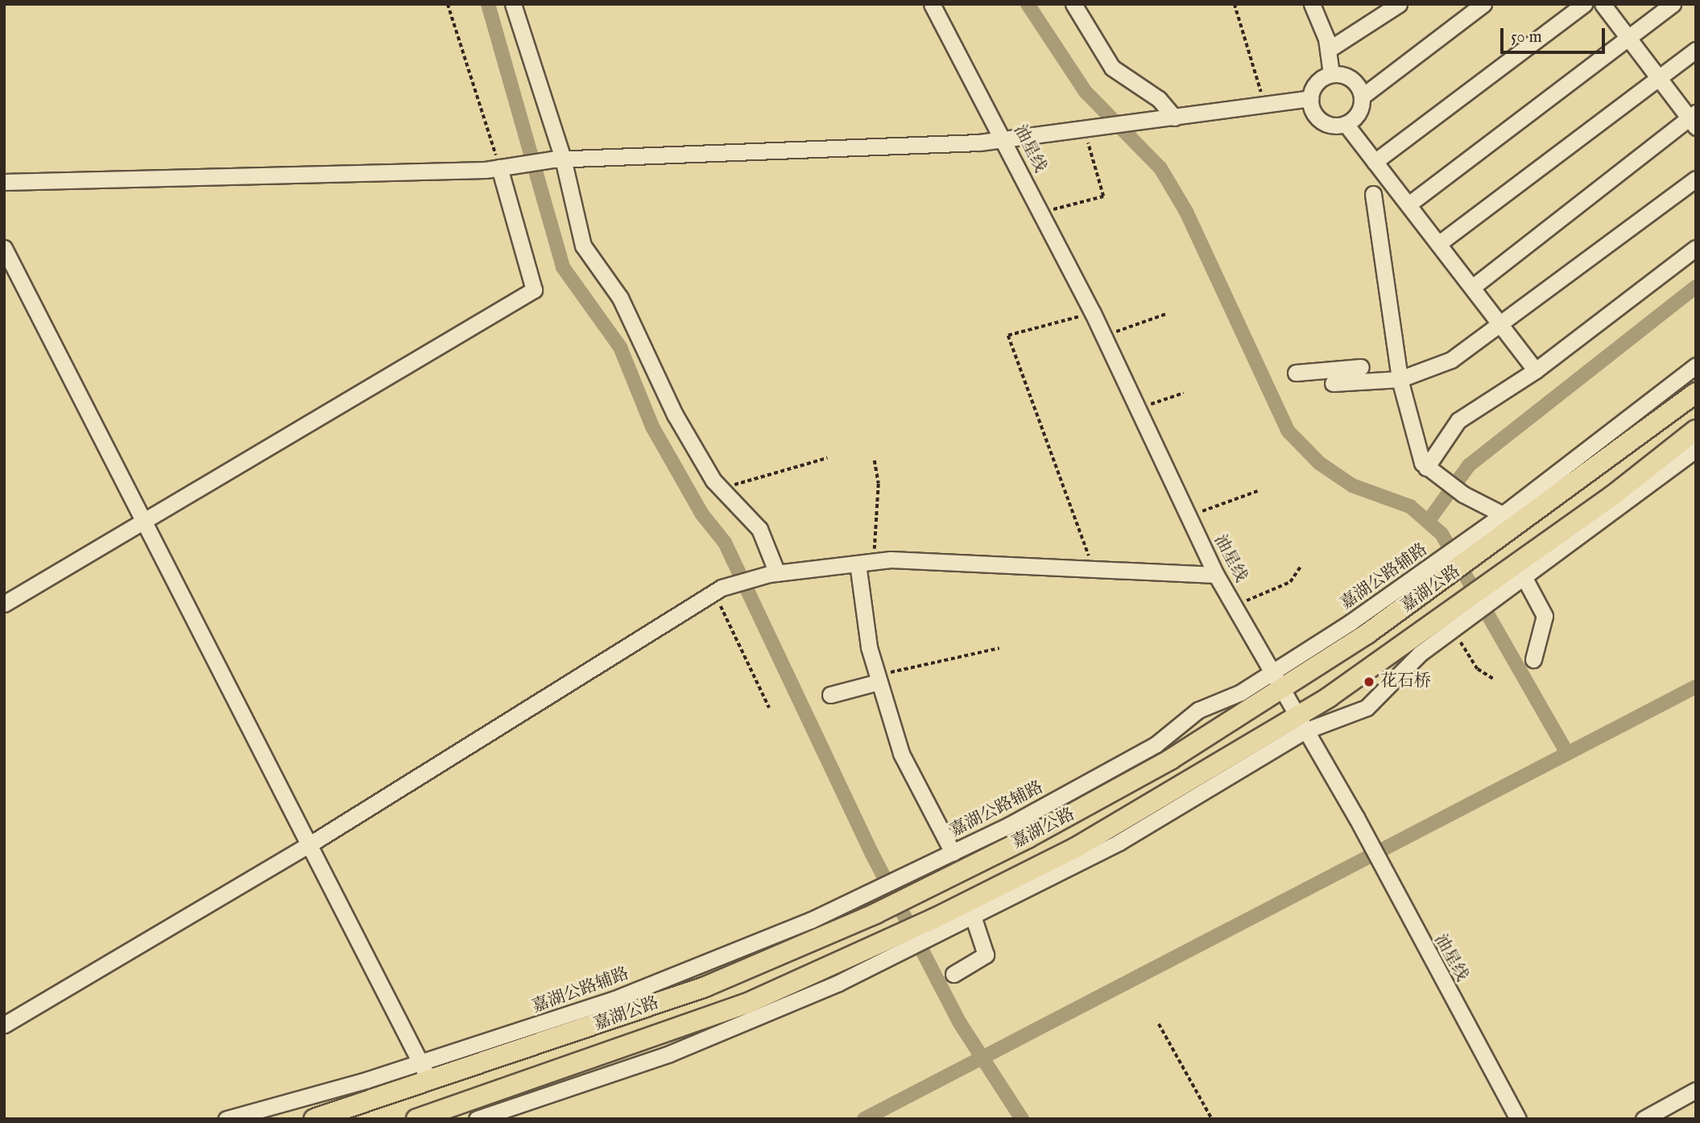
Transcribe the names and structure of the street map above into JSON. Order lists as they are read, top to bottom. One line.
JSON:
{"streets":{"main road":["嘉湖公路"],"street":["油星线","嘉湖公路辅路"]},"crossings":[["油星线","嘉湖公路辅路"],["油星线","嘉湖公路"],["嘉湖公路辅路","嘉湖公路"]],"places":["花石桥"],"scale_bar":"50 m"}
